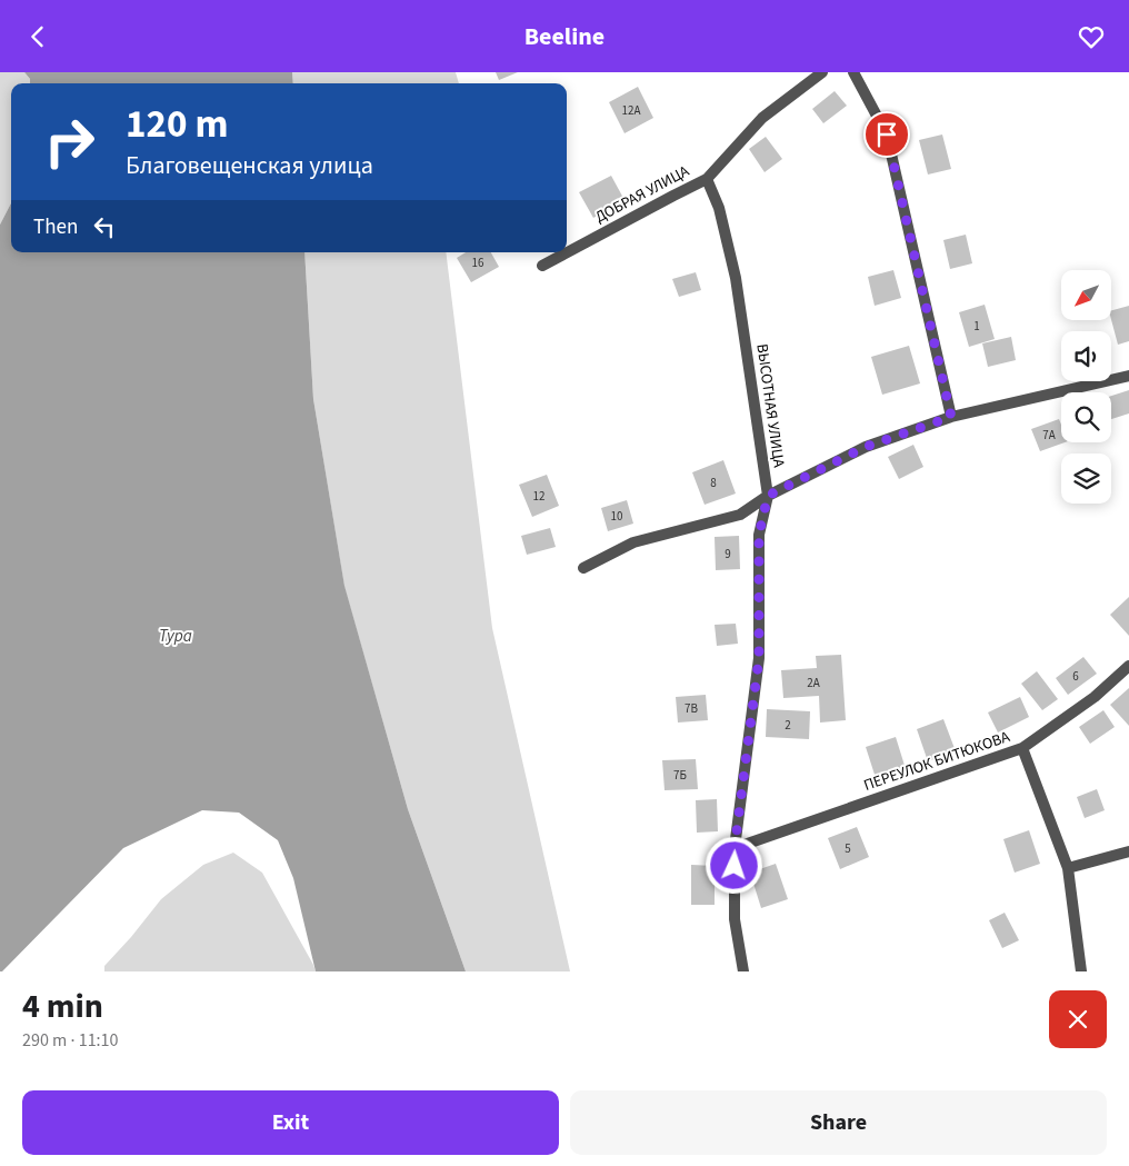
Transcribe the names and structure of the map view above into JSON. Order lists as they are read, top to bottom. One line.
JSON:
{"streets":{"street":["ДОБРАЯ УЛИЦА","ВЫСОТНАЯ УЛИЦА","ПЕРЕУЛОК БИТЮКОВА"]},"crossings":[["ДОБРАЯ УЛИЦА","ВЫСОТНАЯ УЛИЦА"],["ВЫСОТНАЯ УЛИЦА","ПЕРЕУЛОК БИТЮКОВА"]],"water":["Тура"],"house_numbers":["12А","16","1","7А","8","12","10","9","6","2А","7В","2","7Б","5"],"north":"bottom left","page":{"header":"Beeline","turn":["120 m","Благовещенская улица"],"then":"Then","heading":["4 min","290 m · 11:10"],"buttons":["Exit","Share"]}}
